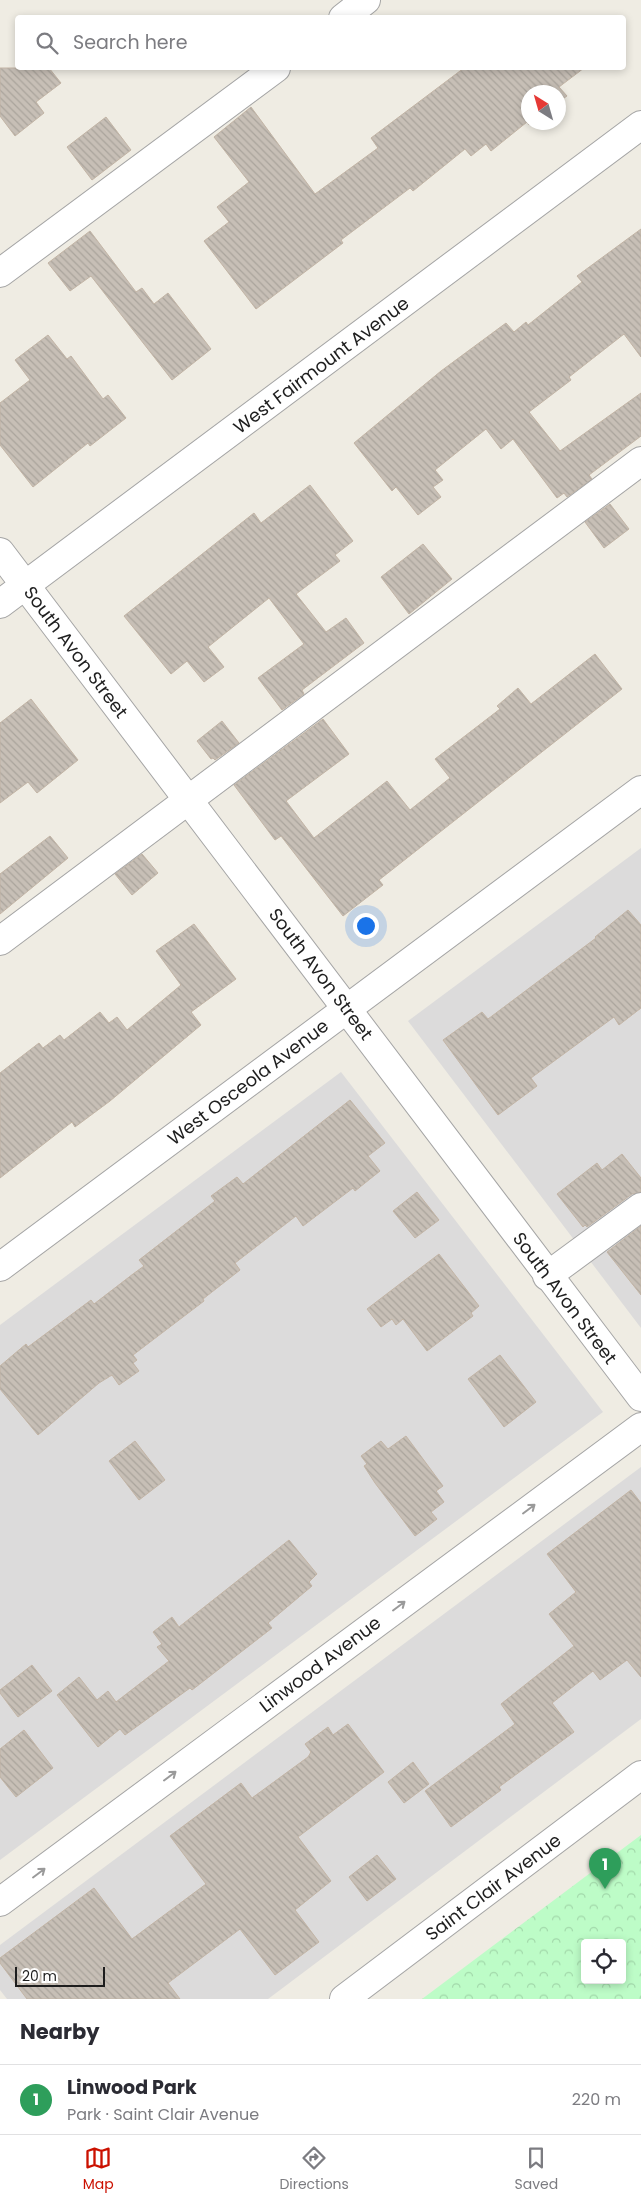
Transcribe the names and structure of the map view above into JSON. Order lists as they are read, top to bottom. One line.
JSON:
{"streets":{"street":["West Fairmount Avenue","South Avon Street","West Osceola Avenue","Linwood Avenue","Saint Clair Avenue"]},"crossings":[["West Fairmount Avenue","South Avon Street"],["South Avon Street","West Osceola Avenue"]],"one_way":["Linwood Avenue"],"scale_bar":"20 m","north":"top left","page":{"search":"Search here","pins":"1","scale":"20 m","heading":"Nearby","list":[{"mark":"1","name":"Linwood Park","note":"Park · Saint Clair Avenue","value":"220 m"}],"nav":["Map","Directions","Saved"]}}
